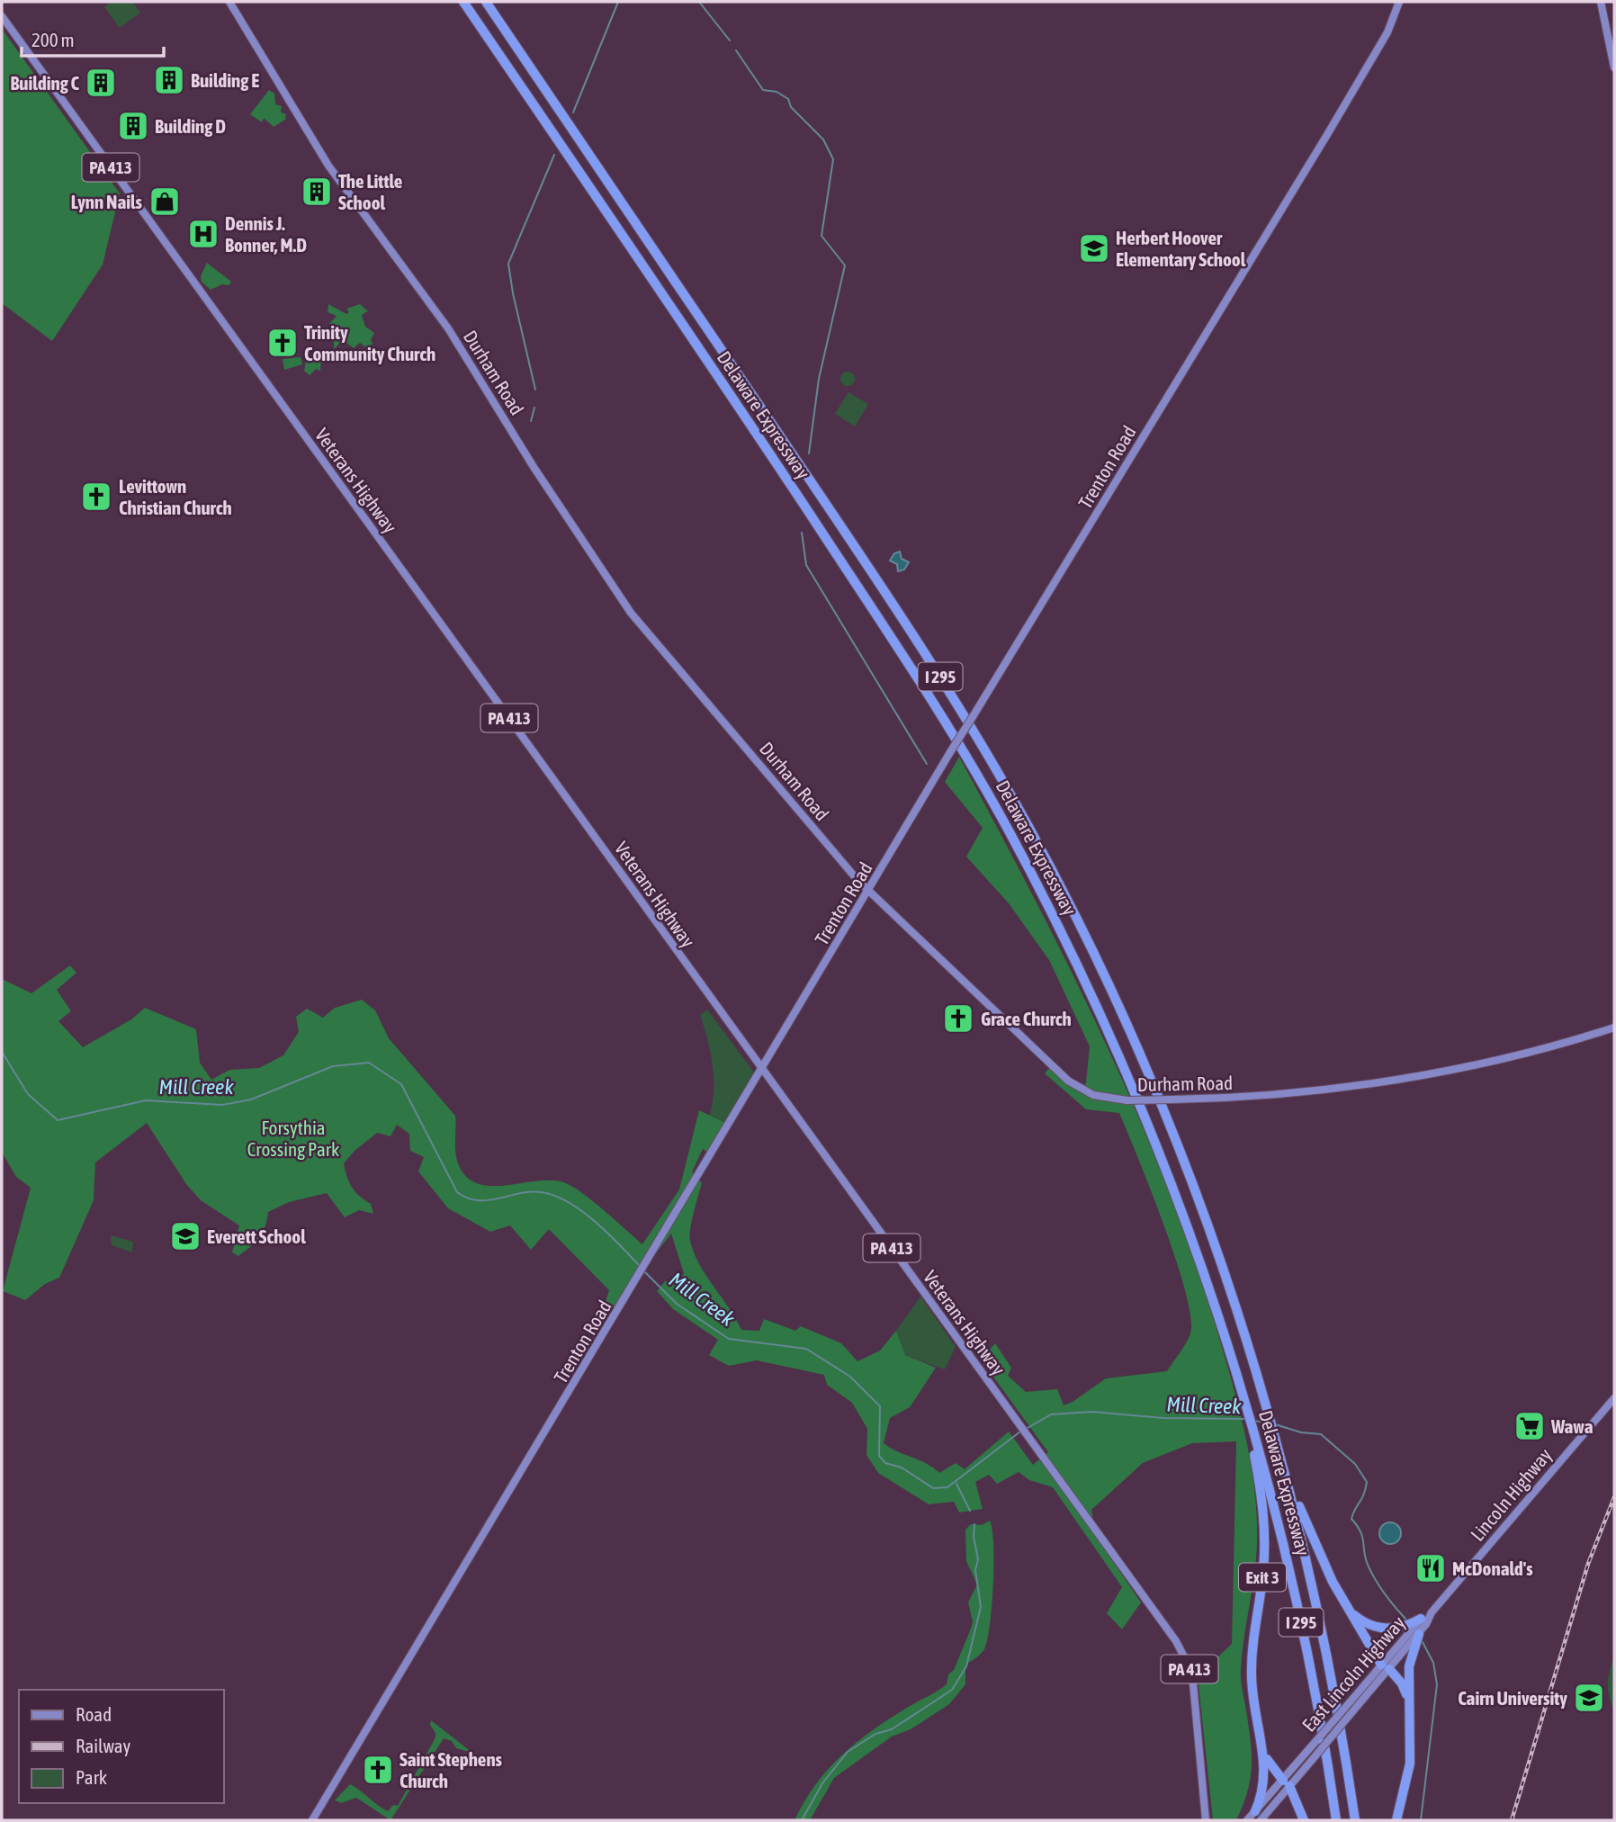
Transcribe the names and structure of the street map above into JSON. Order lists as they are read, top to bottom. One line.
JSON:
{"streets":{"highway":["Delaware Expressway","I 295","Exit 3"],"main road":["PA 413","Durham Road","Trenton Road","Veterans Highway","Lincoln Highway","East Lincoln Highway"]},"crossings":[["Durham Road","Trenton Road"],["Delaware Expressway","Exit 3"],["Trenton Road","Veterans Highway"],["Lincoln Highway","East Lincoln Highway"]],"water":["Mill Creek"],"parks":["Forsythia Crossing Park"],"places":{"building":["Building E","Building C","Building D","The Little School"],"shop":["Lynn Nails"],"hospital":["Dennis J. Bonner, M.D"],"school or university":["Herbert Hoover Elementary School","Everett School","Cairn University"],"church":["Trinity Community Church","Levittown Christian Church","Grace Church","Saint Stephens Church"],"supermarket":["Wawa"],"restaurant":["McDonald's"]},"legend":["Road","Railway","Park"],"scale_bar":"200 m"}
